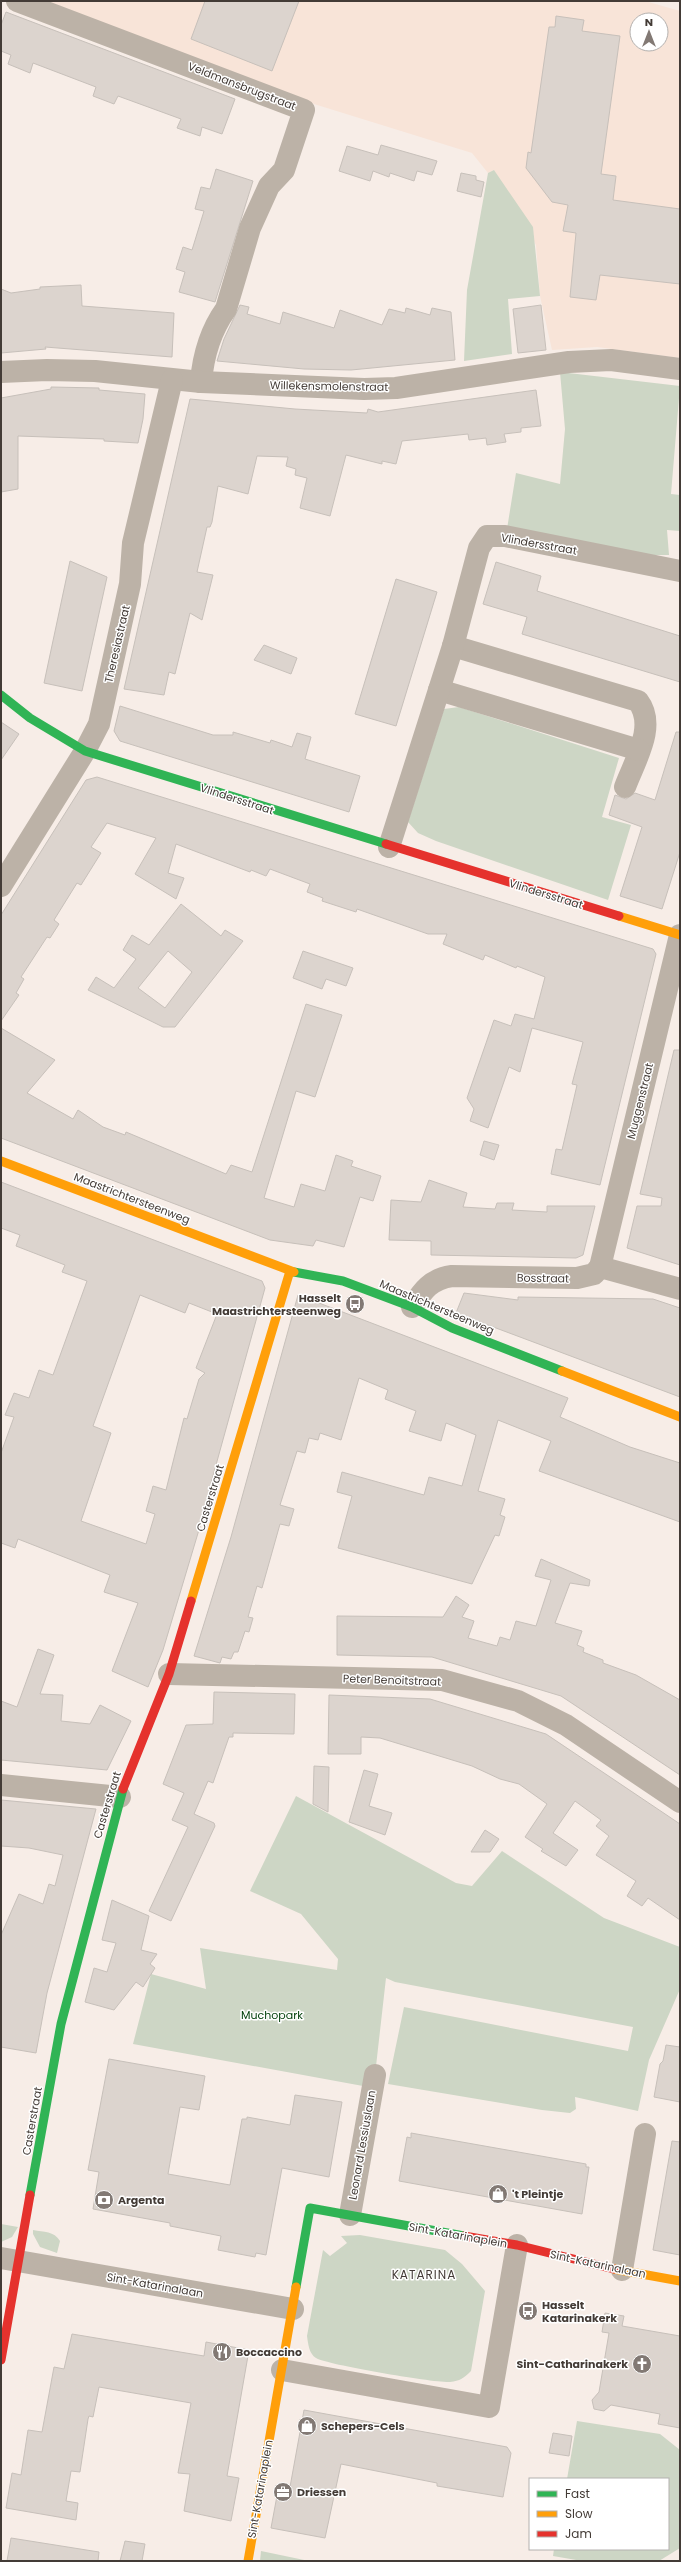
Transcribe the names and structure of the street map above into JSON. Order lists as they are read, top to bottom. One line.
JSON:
{"streets":{"street":["Veldmansbrugstraat","Willekensmolenstraat","Vlindersstraat","Theresiastraat","Muggenstraat","Maastrichtersteenweg","Bosstraat","Casterstraat","Peter Benoitstraat","Leonard Lessiuslaan","Sint-Katarinaplein","Sint-Katarinalaan"]},"crossings":[["Veldmansbrugstraat","Willekensmolenstraat"],["Willekensmolenstraat","Theresiastraat"],["Vlindersstraat","Theresiastraat"],["Vlindersstraat","Muggenstraat"],["Muggenstraat","Bosstraat"],["Maastrichtersteenweg","Bosstraat"],["Maastrichtersteenweg","Casterstraat"],["Casterstraat","Peter Benoitstraat"],["Casterstraat","Sint-Katarinalaan"],["Leonard Lessiuslaan","Sint-Katarinaplein"],["Sint-Katarinaplein","Sint-Katarinalaan"]],"districts":["KATARINA"],"parks":["Muchopark"],"places":{"bus stop":["Hasselt Maastrichtersteenweg","Hasselt Katarinakerk"],"shop":["'t Pleintje","Schepers-Cels"],"bank":["Argenta"],"restaurant":["Boccaccino"],"church":["Sint-Catharinakerk"],"office":["Driessen"]},"legend":["Fast","Slow","Jam"],"north":"top"}
